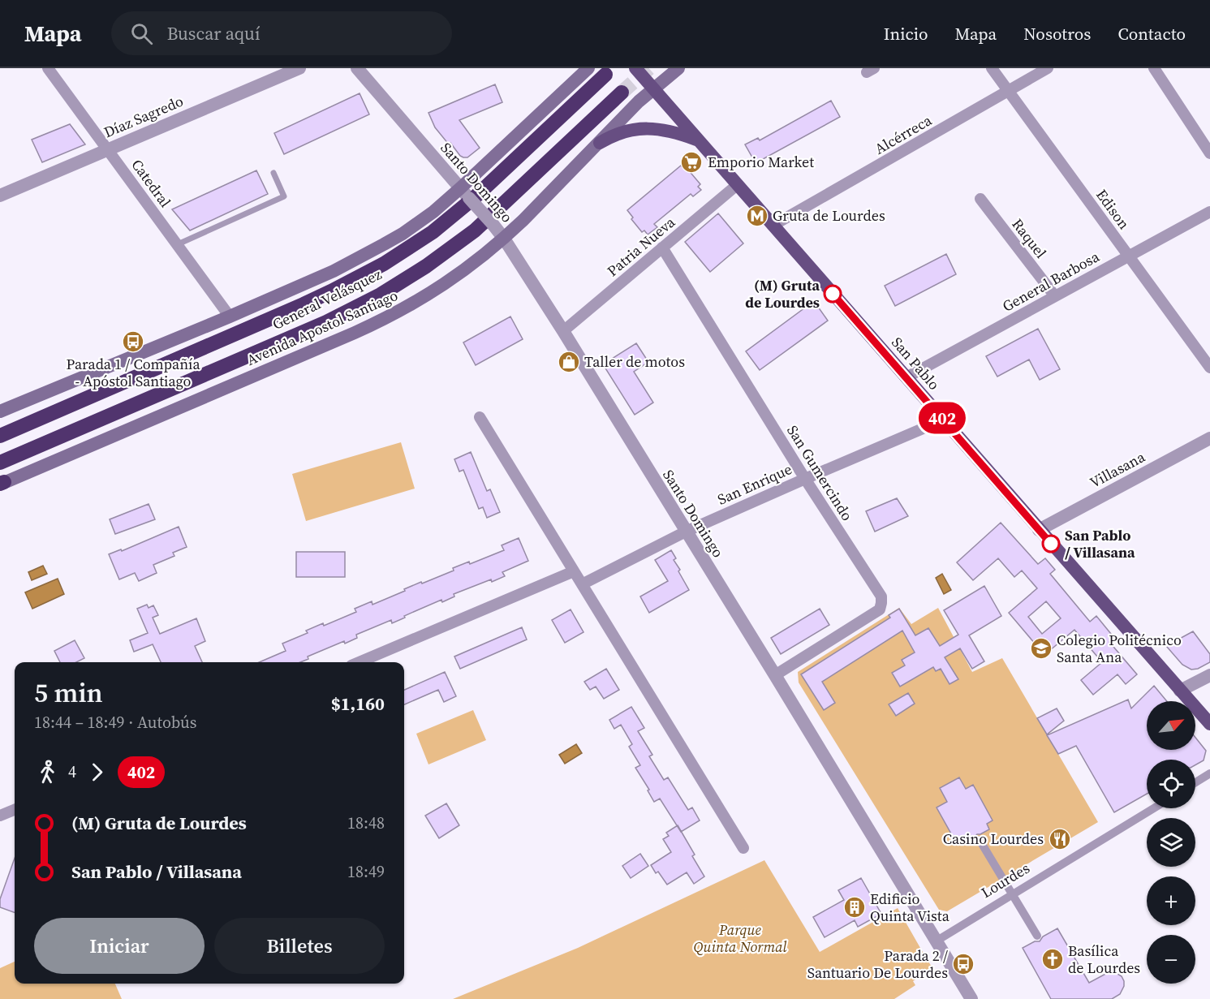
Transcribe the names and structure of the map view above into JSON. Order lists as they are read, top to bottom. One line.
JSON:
{"streets":{"highway":["General Velásquez"],"main road":["Avenida Apostol Santiago","San Pablo"],"street":["Díaz Sagredo","Alcérreca","Santo Domingo","Catedral","Edison","Raquel","Patria Nueva","General Barbosa","Villasana","San Gumercindo","San Enrique","Lourdes"]},"crossings":[["Díaz Sagredo","Catedral"],["Alcérreca","Edison"],["Alcérreca","San Pablo"],["Santo Domingo","Patria Nueva"],["Santo Domingo","Avenida Apostol Santiago"],["Santo Domingo","San Gumercindo"],["Santo Domingo","San Enrique"],["Santo Domingo","Lourdes"],["Edison","General Barbosa"],["Raquel","General Barbosa"],["Patria Nueva","San Pablo"],["Patria Nueva","San Gumercindo"],["General Barbosa","San Pablo"],["Avenida Apostol Santiago","San Pablo"],["San Pablo","Villasana"],["San Pablo","San Enrique"],["San Gumercindo","San Enrique"]],"parks":["Parque Quinta Normal"],"places":{"supermarket":["Emporio Market"],"metro station":["Gruta de Lourdes"],"other":["(M) Gruta de Lourdes","San Pablo / Villasana"],"bus stop":["Parada 1 / Compañía - Apóstol Santiago","Parada 2 / Santuario De Lourdes"],"shop":["Taller de motos"],"school or university":["Colegio Politécnico Santa Ana"],"restaurant":["Casino Lourdes"],"building":["Edificio Quinta Vista"],"church":["Basílica de Lourdes"]},"lines":["bus line 402"],"north":"top right","page":{"header":"Mapa","search":"Buscar aquí","nav":["Inicio","Mapa","Nosotros","Contacto"],"on_map":"402","heading":["5 min","18:44 – 18:49 · Autobús","$1,160"],"map_buttons":["+","−"],"legs":["4","402"],"list":[{"name":"(M) Gruta de Lourdes","value":"18:48"},{"name":"San Pablo / Villasana","value":"18:49"}],"buttons":["Iniciar","Billetes"]}}
